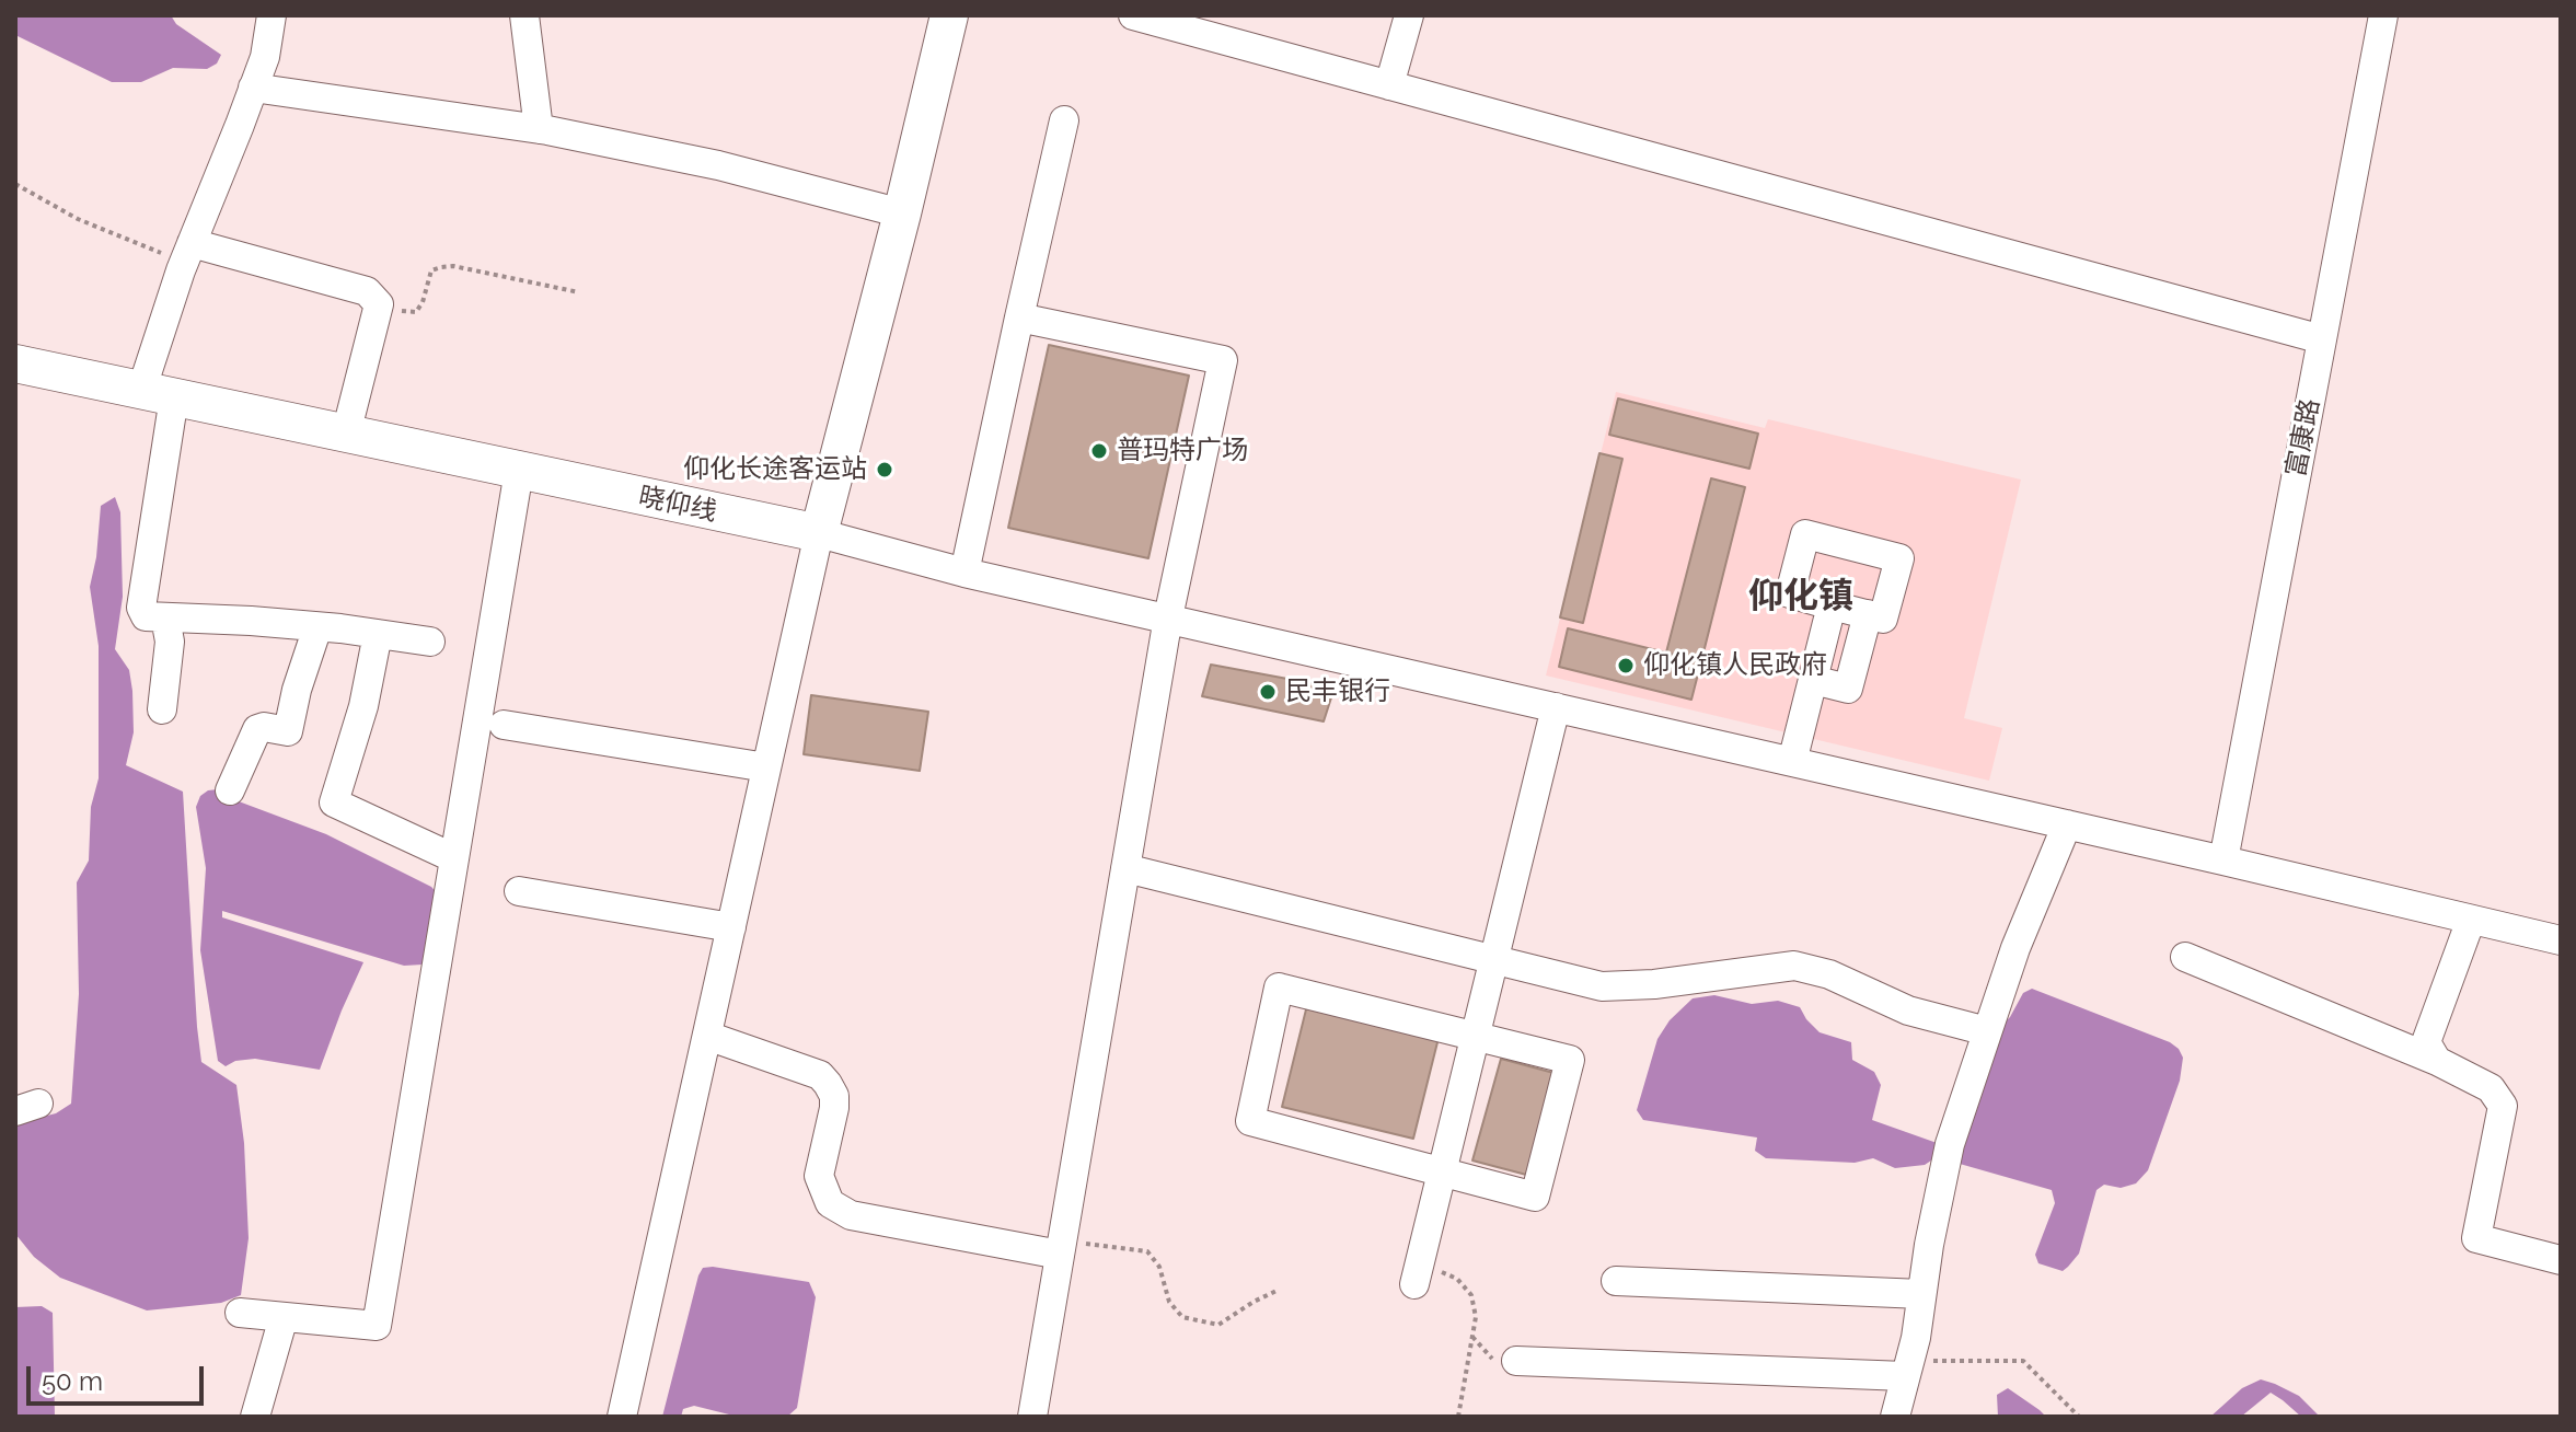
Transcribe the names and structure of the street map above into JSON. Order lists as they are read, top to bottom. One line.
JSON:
{"streets":{"main road":["晓仰线"],"street":["富康路"]},"districts":["仰化镇"],"places":["普玛特广场","仰化长途客运站","仰化镇人民政府","民丰银行"],"scale_bar":"50 m"}
